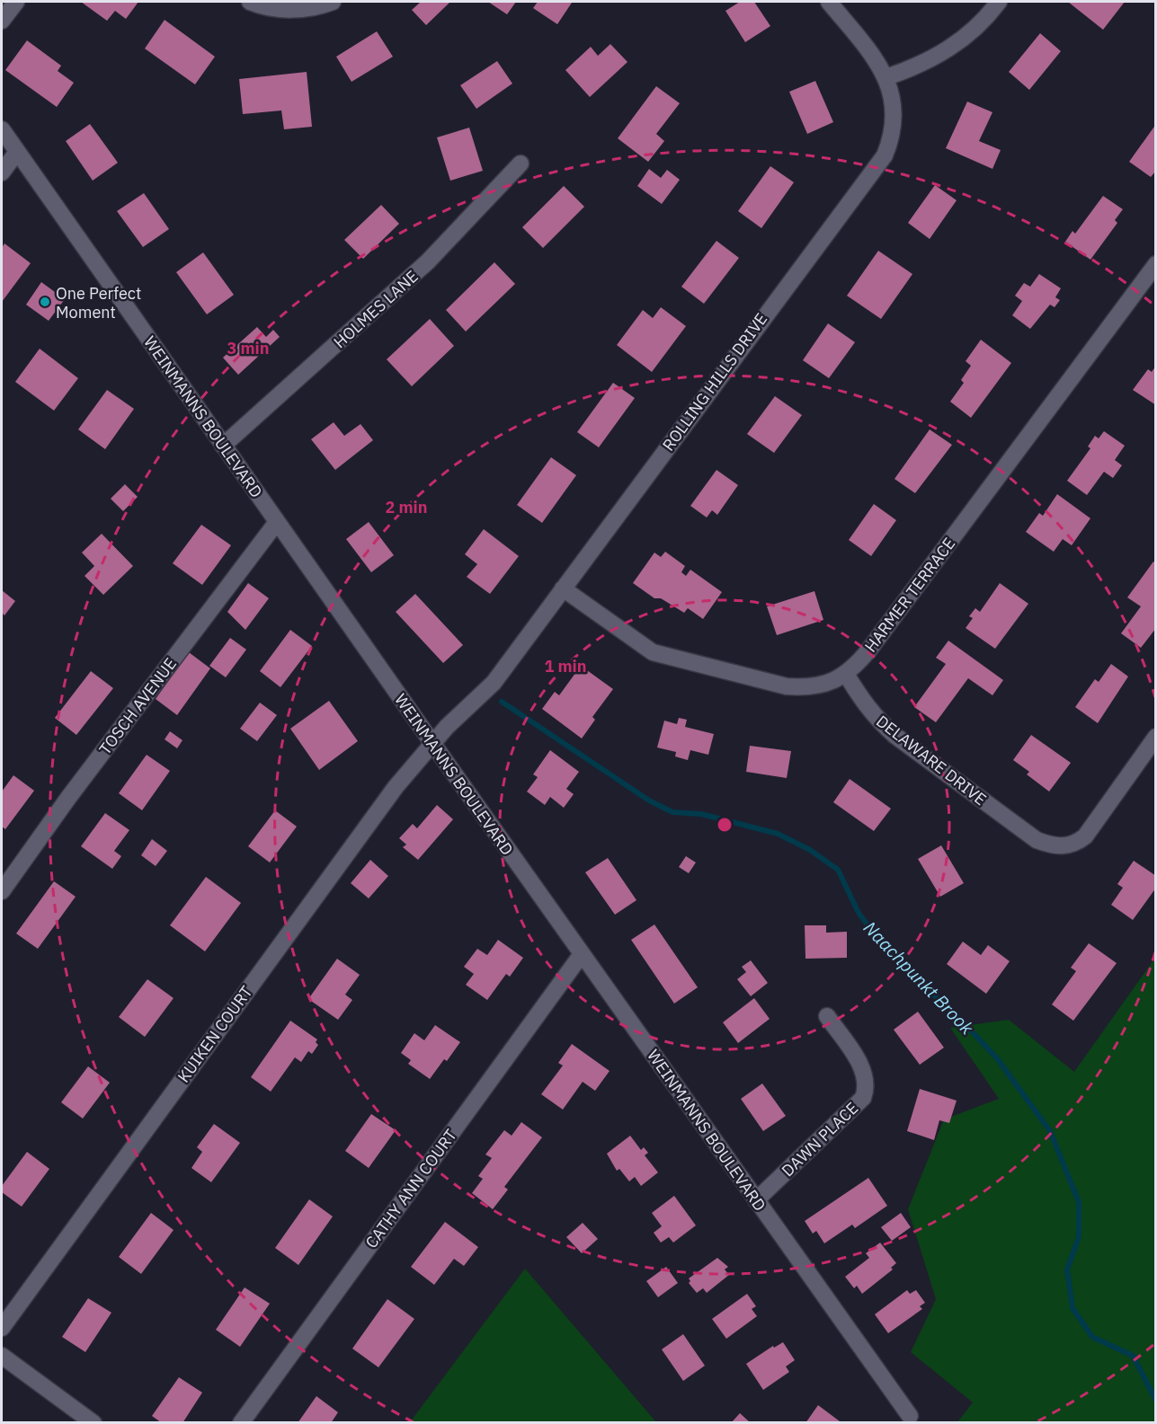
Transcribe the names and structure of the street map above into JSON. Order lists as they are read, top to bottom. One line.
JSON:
{"streets":{"street":["HOLMES LANE","ROLLING HILLS DRIVE","WEINMANNS BOULEVARD","HARMER TERRACE","TOSCH AVENUE","DELAWARE DRIVE","KUIKEN COURT","DAWN PLACE","CATHY ANN COURT"]},"crossings":[["HOLMES LANE","WEINMANNS BOULEVARD"],["ROLLING HILLS DRIVE","WEINMANNS BOULEVARD"],["ROLLING HILLS DRIVE","HARMER TERRACE"],["ROLLING HILLS DRIVE","KUIKEN COURT"],["WEINMANNS BOULEVARD","TOSCH AVENUE"],["WEINMANNS BOULEVARD","KUIKEN COURT"],["WEINMANNS BOULEVARD","DAWN PLACE"],["WEINMANNS BOULEVARD","CATHY ANN COURT"],["HARMER TERRACE","DELAWARE DRIVE"]],"water":["Naachpunkt Brook"],"places":["One Perfect Moment"],"rings":["3 min","2 min","1 min"]}
